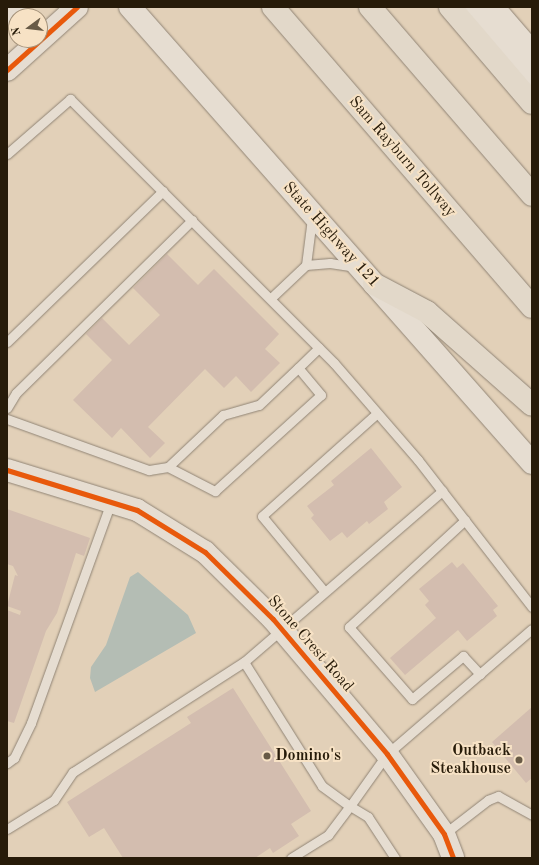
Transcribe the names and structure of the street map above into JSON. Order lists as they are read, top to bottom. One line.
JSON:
{"streets":{"highway":["Sam Rayburn Tollway"],"main road":["State Highway 121","Stone Crest Road"]},"places":["Domino's","Outback Steakhouse"],"north":"left"}
